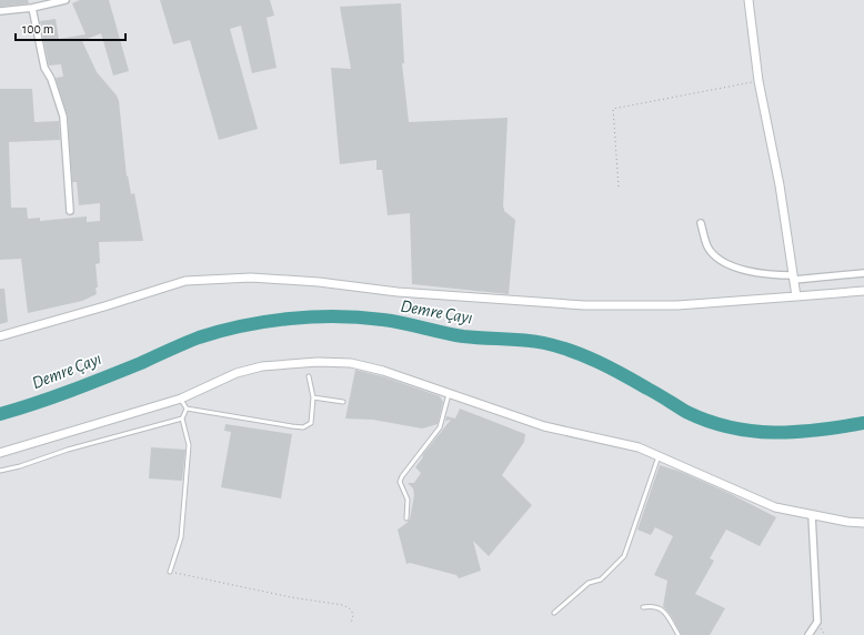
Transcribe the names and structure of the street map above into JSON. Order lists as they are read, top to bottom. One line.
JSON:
{"water":["Demre Çayı"],"scale_bar":"100 m"}
